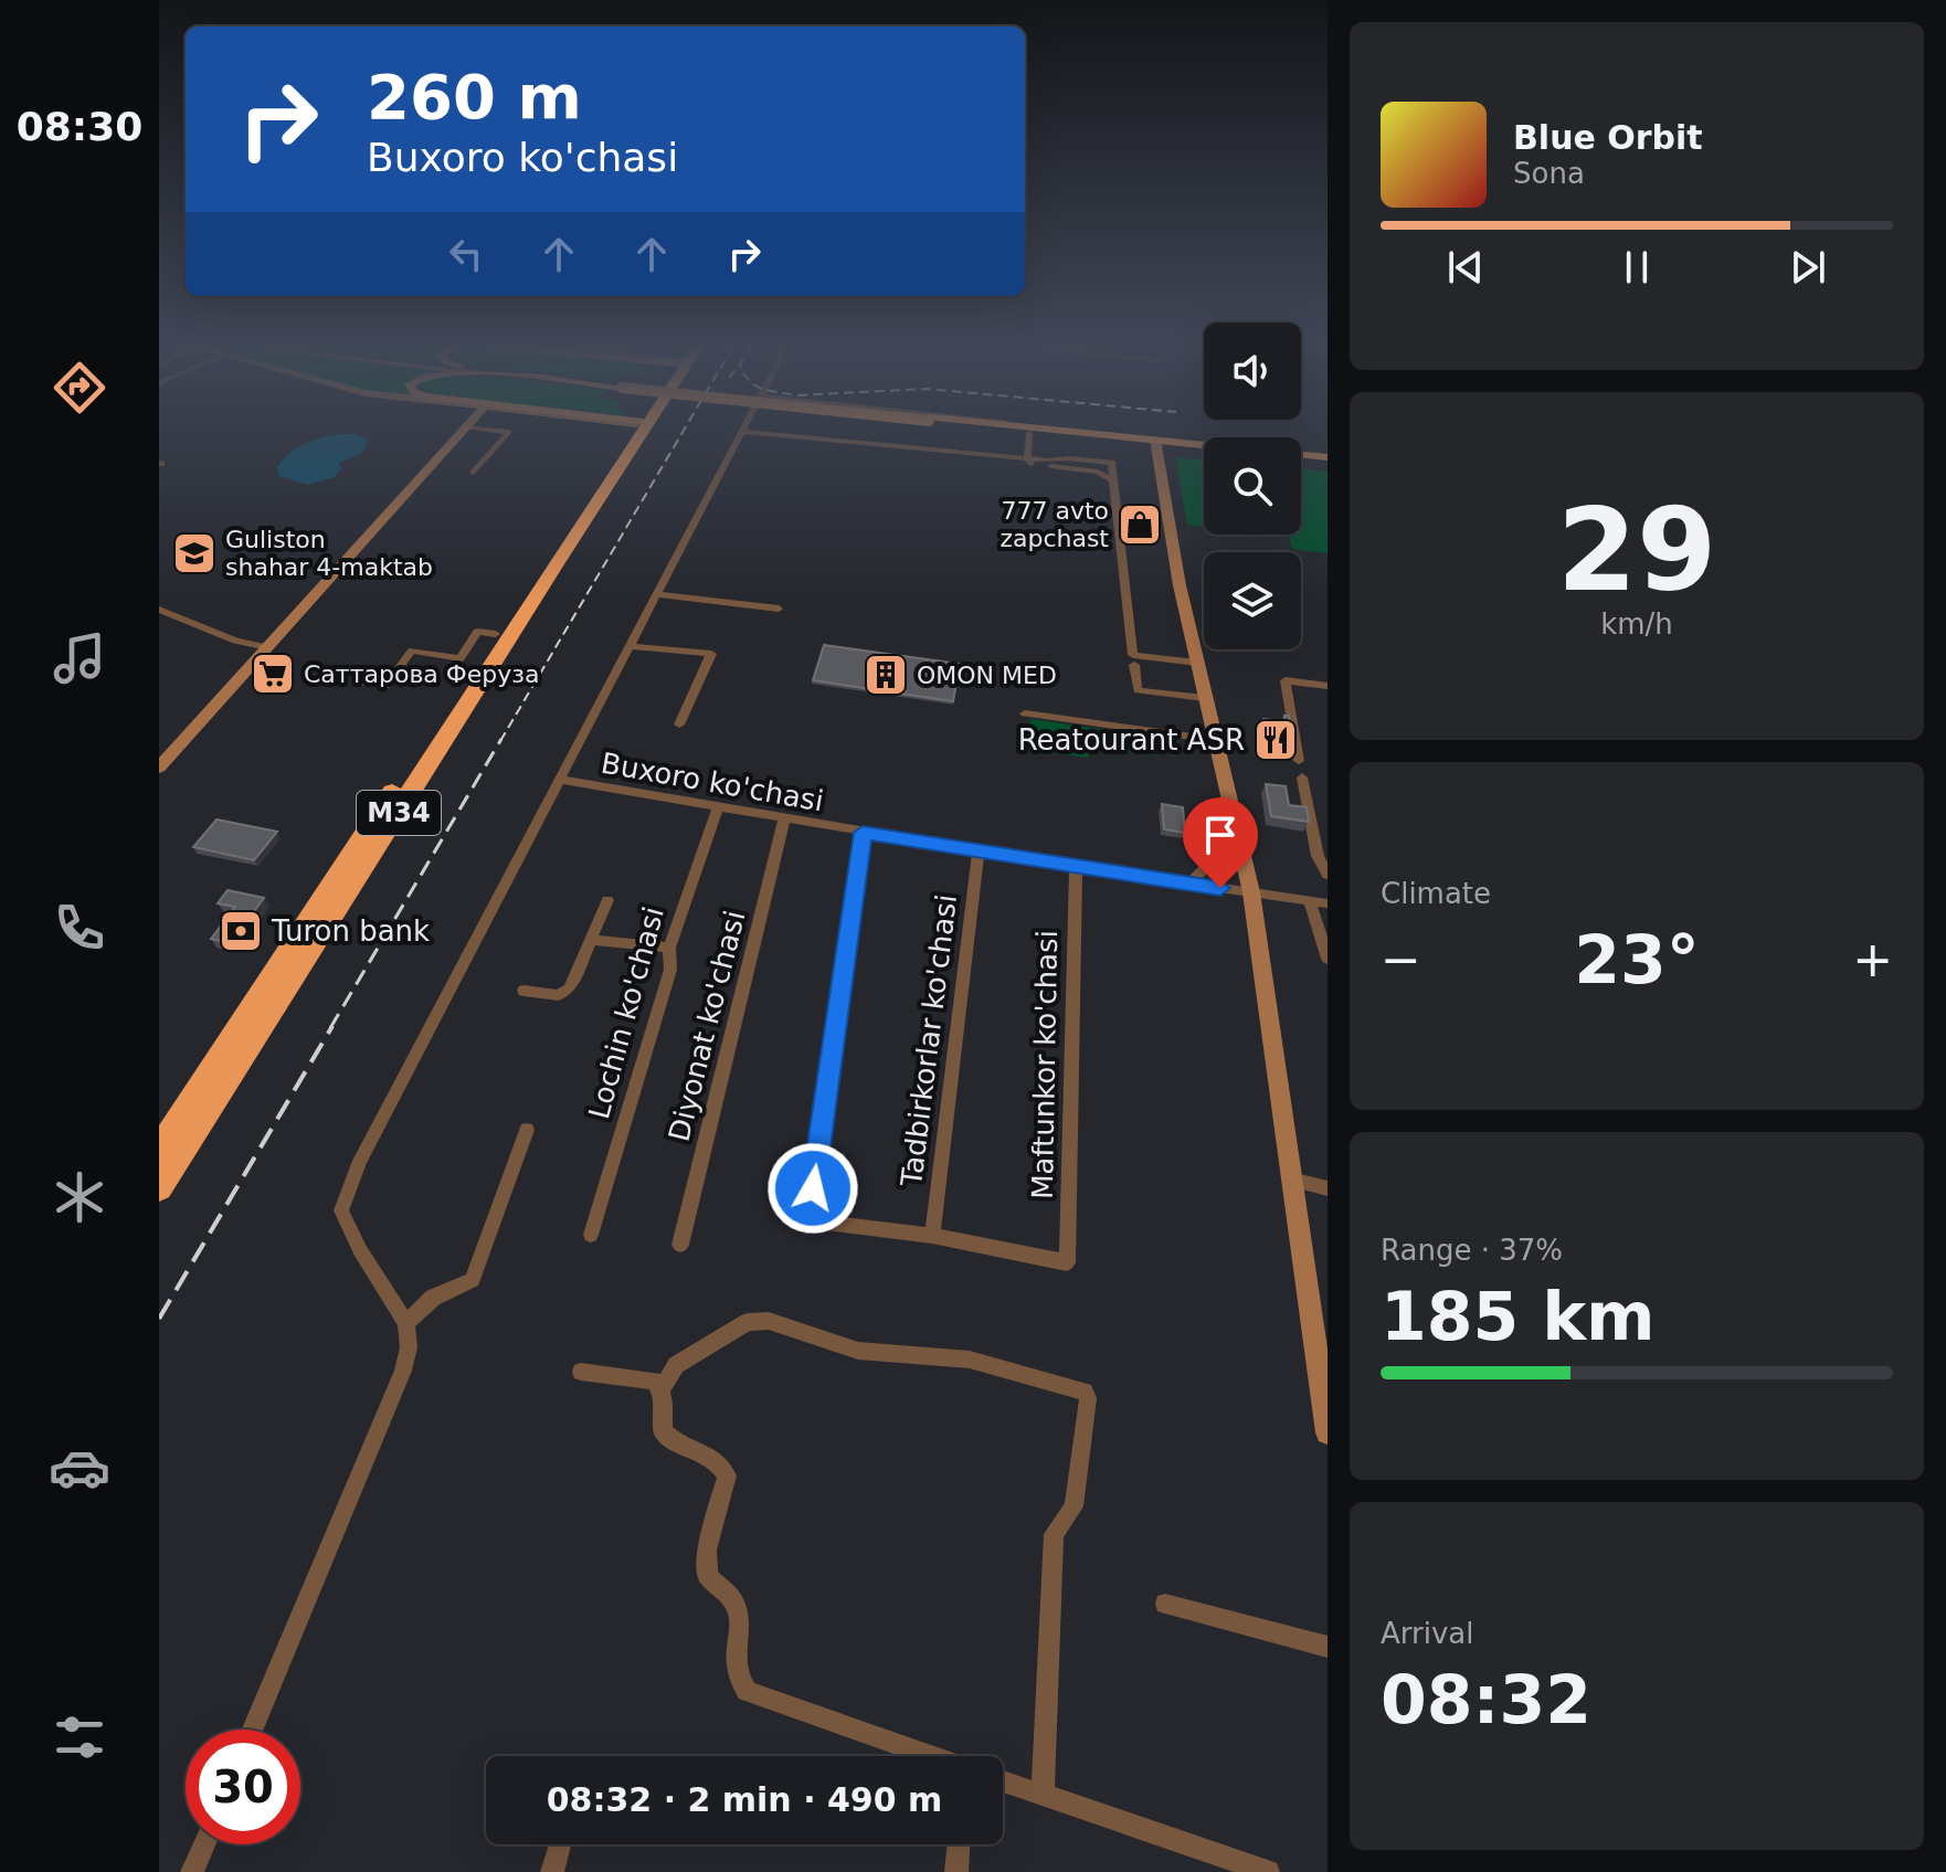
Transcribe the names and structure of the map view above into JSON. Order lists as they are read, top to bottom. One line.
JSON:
{"streets":{"highway":["M34"],"street":["Buxoro ko'chasi","Lochin ko'chasi","Diyonat ko'chasi","Tadbirkorlar ko'chasi","Maftunkor ko'chasi"]},"crossings":[["Buxoro ko'chasi","Lochin ko'chasi"],["Buxoro ko'chasi","Diyonat ko'chasi"],["Buxoro ko'chasi","Tadbirkorlar ko'chasi"],["Buxoro ko'chasi","Maftunkor ko'chasi"],["Tadbirkorlar ko'chasi","Maftunkor ko'chasi"]],"places":{"shop":["777 avto zapchast"],"school or university":["Guliston shahar 4-maktab"],"supermarket":["Саттарова Феруза"],"building":["OMON MED"],"restaurant":["Reatourant ASR"],"bank":["Turon bank"]},"page":{"tabs":"08:30","turn":["260 m","Buxoro ko'chasi"],"song":["Blue Orbit","Sona"],"tile":[["29","km/h"],"Climate",["Range · 37%","185 km"],["Arrival","08:32"]],"heat":["−","23°","+"],"limit":"30","trip":"08:32 · 2 min · 490 m"}}
